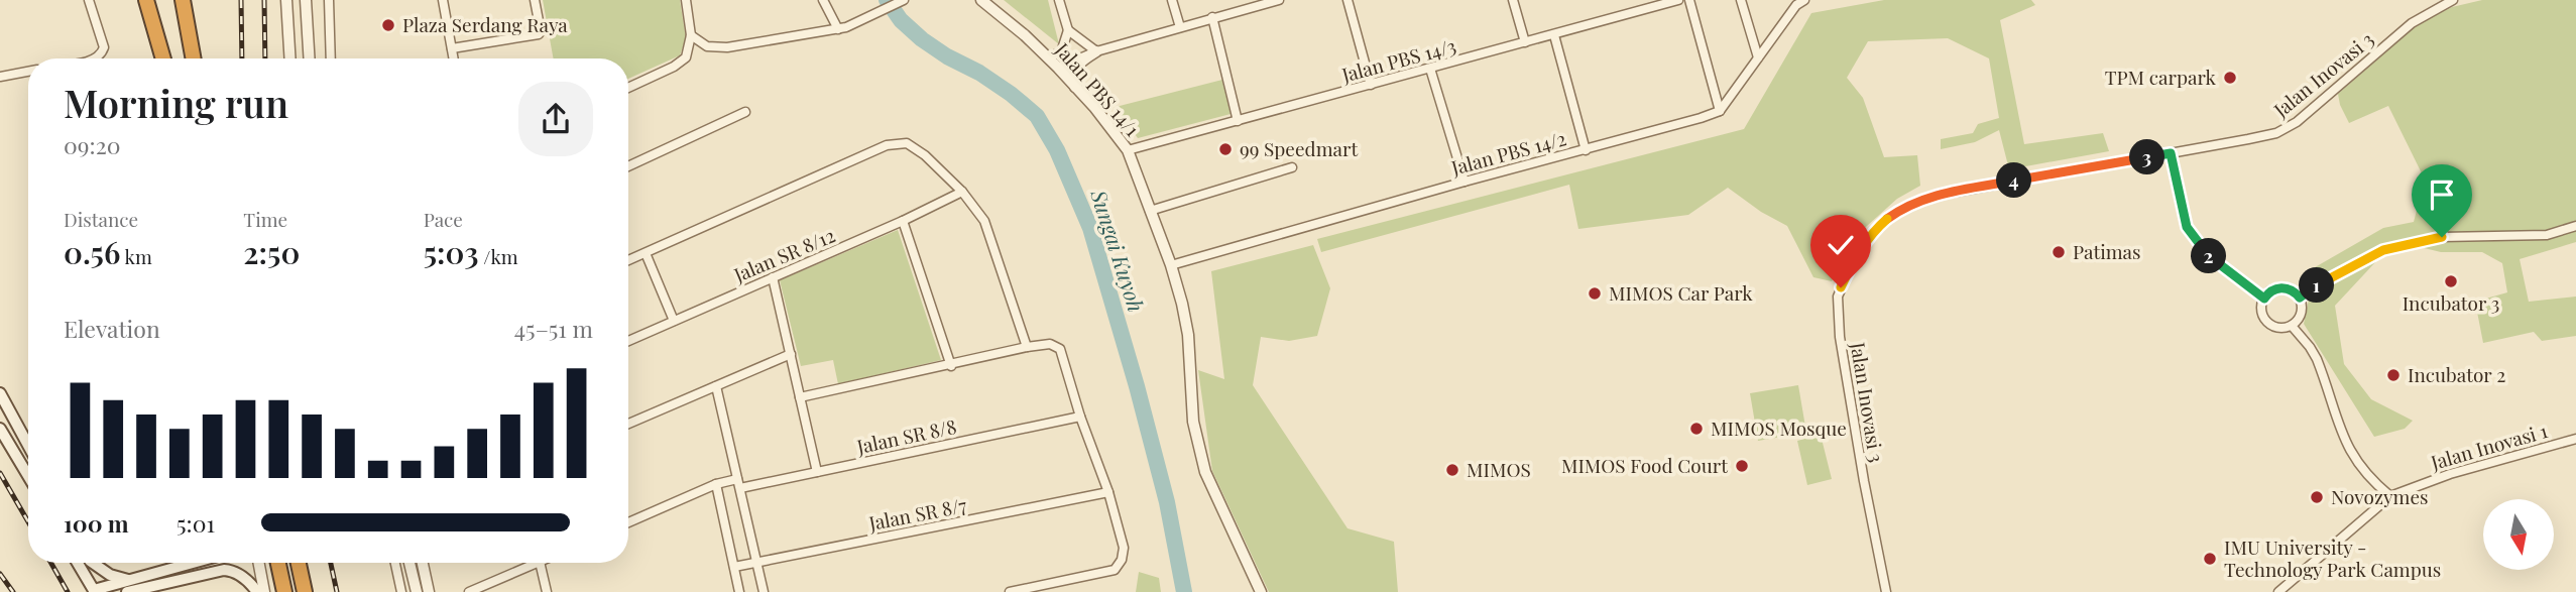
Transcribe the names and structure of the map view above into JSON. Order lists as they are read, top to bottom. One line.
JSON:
{"streets":{"street":["Jalan PBS 14/3","Jalan Inovasi 3","Jalan PBS 14/1","Jalan PBS 14/2","Jalan SR 8/12","Jalan SR 8/8","Jalan Inovasi 1","Jalan SR 8/7"]},"crossings":[["Jalan PBS 14/3","Jalan PBS 14/1"],["Jalan PBS 14/1","Jalan PBS 14/2"]],"water":["Sungai Kuyoh"],"places":["Plaza Serdang Raya","TPM carpark","99 Speedmart","Patimas","Incubator 3","MIMOS Car Park","Incubator 2","MIMOS Mosque","MIMOS Food Court","MIMOS","Novozymes","IMU University - Technology Park Campus"],"north":"bottom","page":{"heading":["Morning run","09:20"],"pins":["3","4","2","1"],"stats":[["Distance","0.56 km"],["Time","2:50"],["Pace","5:03 /km"]],"chart":["Elevation","45–51 m"],"list":[{"name":"100 m","note":"5:01"}]}}
